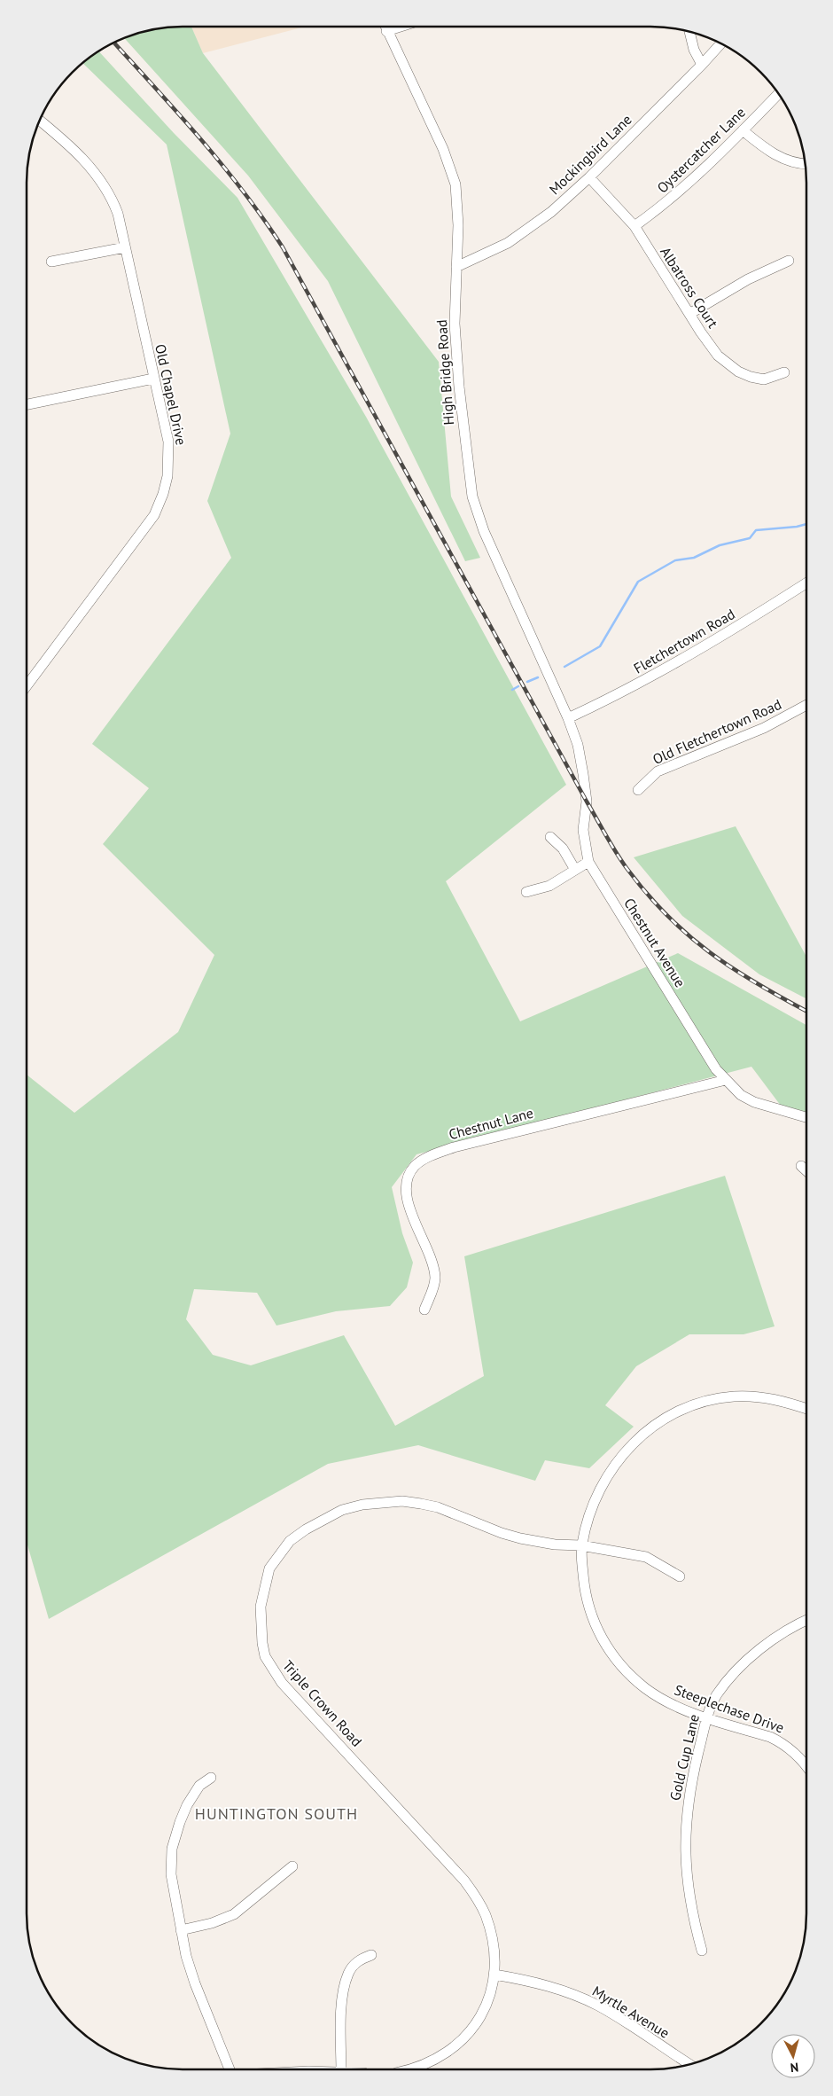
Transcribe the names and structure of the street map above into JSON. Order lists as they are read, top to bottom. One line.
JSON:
{"streets":{"street":["Oystercatcher Lane","Mockingbird Lane","Albatross Court","High Bridge Road","Old Chapel Drive","Fletchertown Road","Old Fletchertown Road","Chestnut Avenue","Chestnut Lane","Triple Crown Road","Steeplechase Drive","Gold Cup Lane","Myrtle Avenue"]},"crossings":[["Oystercatcher Lane","Albatross Court"],["Mockingbird Lane","Albatross Court"],["Mockingbird Lane","High Bridge Road"],["High Bridge Road","Fletchertown Road"],["High Bridge Road","Chestnut Avenue"],["Fletchertown Road","Chestnut Avenue"],["Chestnut Avenue","Chestnut Lane"],["Triple Crown Road","Steeplechase Drive"],["Triple Crown Road","Myrtle Avenue"],["Steeplechase Drive","Gold Cup Lane"]],"districts":["HUNTINGTON SOUTH"],"north":"bottom"}
